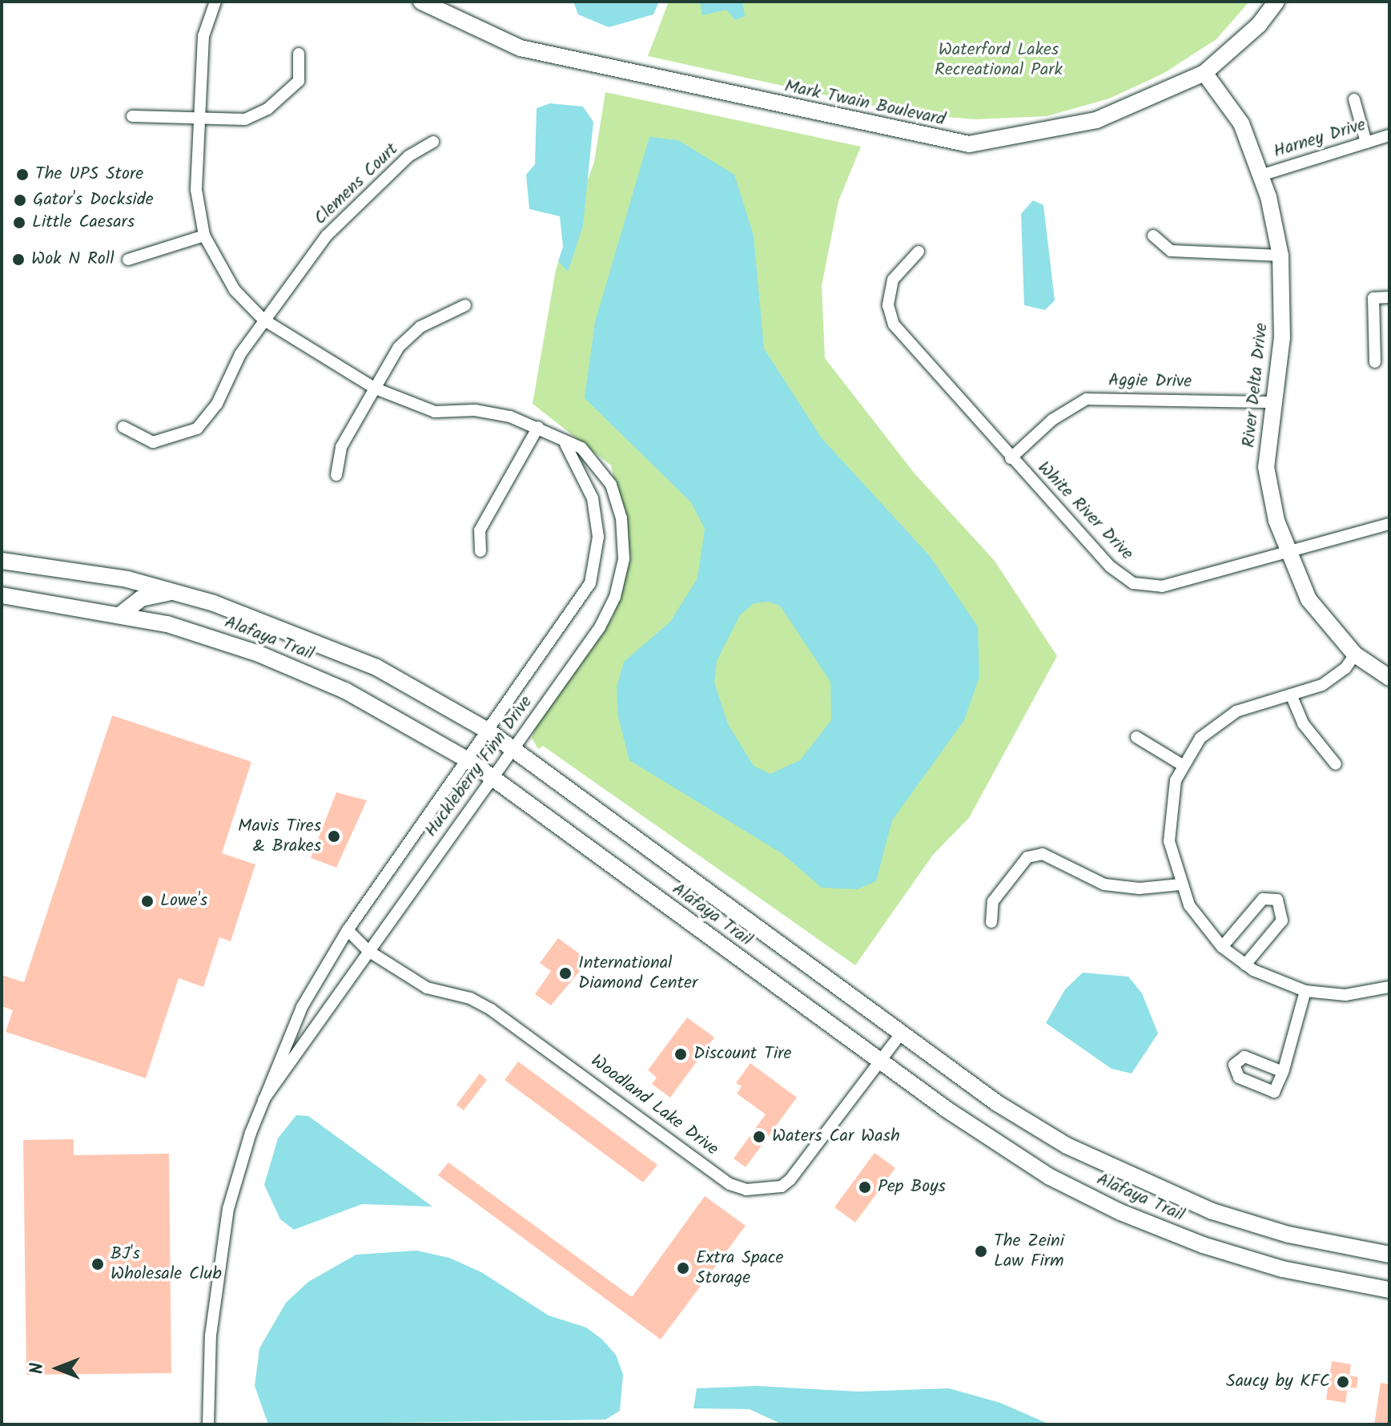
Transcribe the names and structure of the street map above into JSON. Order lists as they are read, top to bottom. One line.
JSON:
{"streets":{"main road":["Mark Twain Boulevard","River Delta Drive","Alafaya Trail"],"street":["Harney Drive","Clemens Court","Aggie Drive","White River Drive","Huckleberry Finn Drive","Woodland Lake Drive"]},"crossings":[["Mark Twain Boulevard","River Delta Drive"],["Harney Drive","River Delta Drive"],["Clemens Court","Huckleberry Finn Drive"],["Aggie Drive","River Delta Drive"],["Aggie Drive","White River Drive"],["River Delta Drive","White River Drive"],["Alafaya Trail","Huckleberry Finn Drive"],["Alafaya Trail","Woodland Lake Drive"],["Huckleberry Finn Drive","Woodland Lake Drive"]],"parks":["Waterford Lakes Recreational Park"],"places":["The UPS Store","Gator's Dockside","Little Caesars","Wok N Roll","Mavis Tires & Brakes","Lowe's","International Diamond Center","Discount Tire","Waters Car Wash","Pep Boys","The Zeini Law Firm","BJ's Wholesale Club","Extra Space Storage","Saucy by KFC"],"north":"left"}
